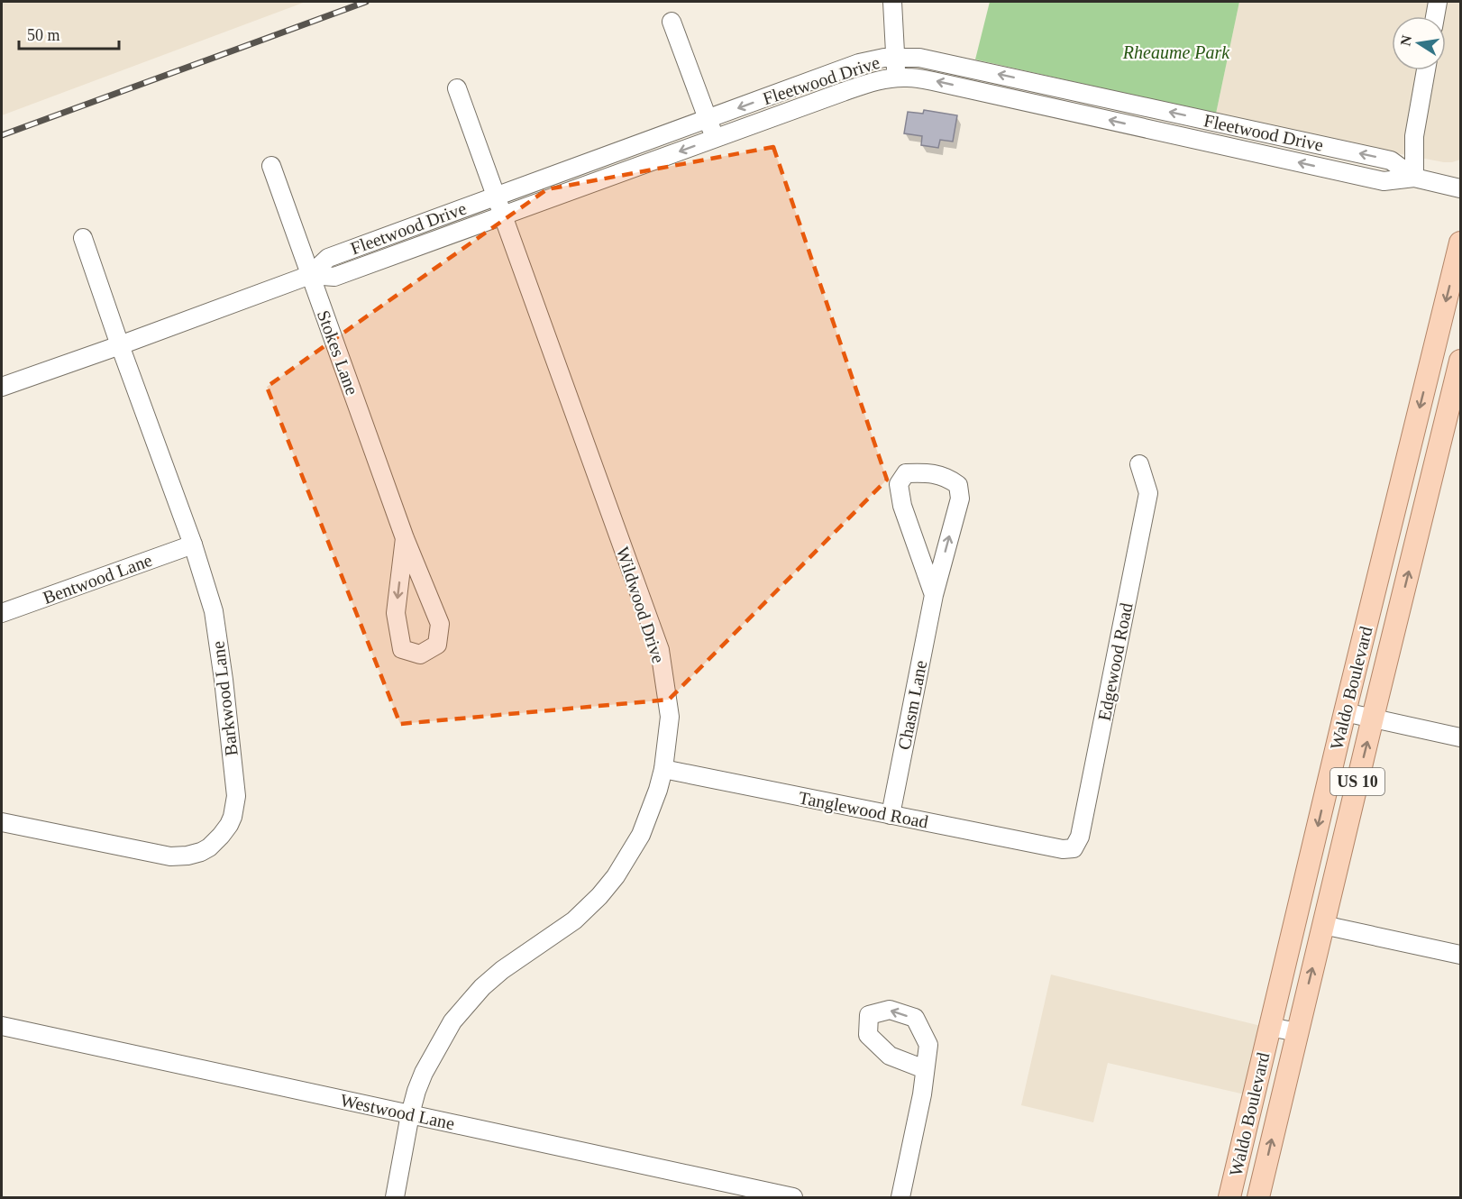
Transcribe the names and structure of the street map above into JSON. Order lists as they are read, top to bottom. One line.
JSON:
{"streets":{"main road":["Waldo Boulevard","US 10"],"street":["Fleetwood Drive","Stokes Lane","Bentwood Lane","Wildwood Drive","Edgewood Road","Barkwood Lane","Chasm Lane","Tanglewood Road","Westwood Lane"]},"crossings":[["Fleetwood Drive","Stokes Lane"],["Fleetwood Drive","Wildwood Drive"],["Fleetwood Drive","Barkwood Lane"],["Bentwood Lane","Barkwood Lane"],["Wildwood Drive","Tanglewood Road"],["Wildwood Drive","Westwood Lane"],["Edgewood Road","Tanglewood Road"],["Chasm Lane","Tanglewood Road"]],"one_way":["Fleetwood Drive"],"parks":["Rheaume Park"],"scale_bar":"50 m","north":"left"}
